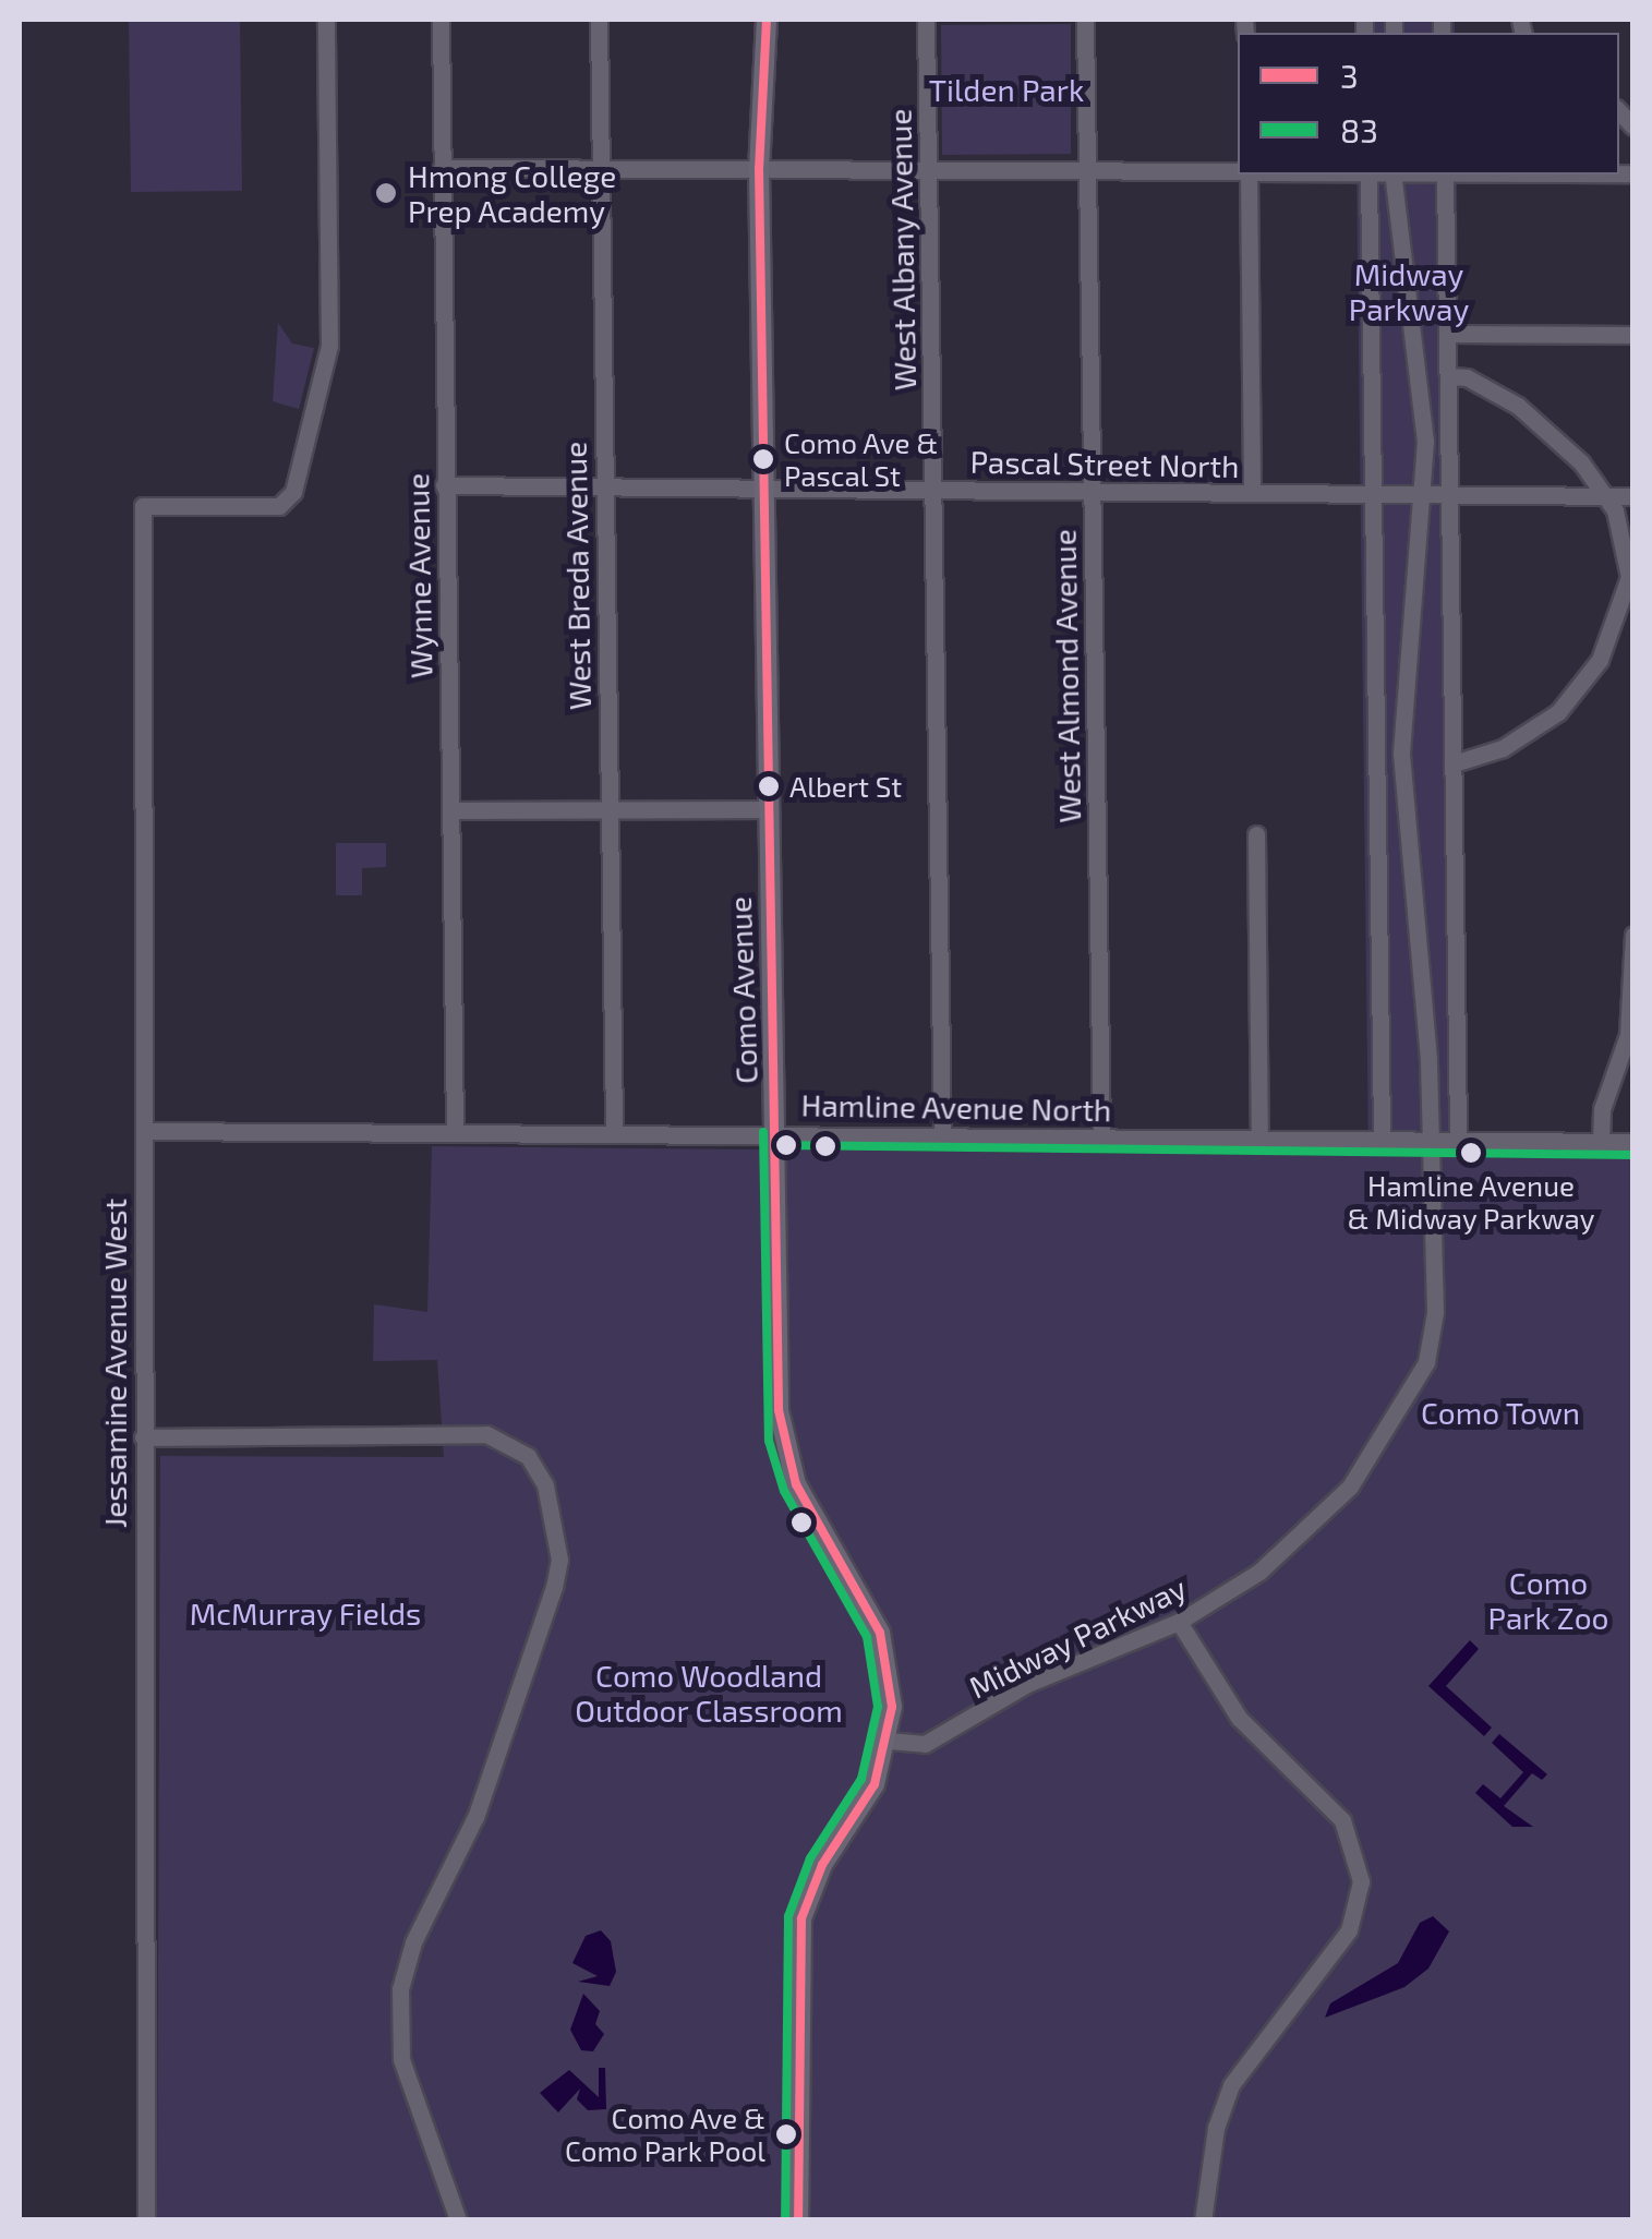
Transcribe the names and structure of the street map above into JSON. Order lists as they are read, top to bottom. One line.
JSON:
{"streets":{"main road":["Como Avenue"],"street":["West Albany Avenue","Pascal Street North","Wynne Avenue","West Breda Avenue","West Almond Avenue","Hamline Avenue North","Jessamine Avenue West","Midway Parkway"]},"crossings":[["West Albany Avenue","Pascal Street North"],["West Albany Avenue","Hamline Avenue North"],["Pascal Street North","Wynne Avenue"],["Pascal Street North","West Breda Avenue"],["Pascal Street North","West Almond Avenue"],["Pascal Street North","Como Avenue"],["Pascal Street North","Midway Parkway"],["Wynne Avenue","Hamline Avenue North"],["West Breda Avenue","Hamline Avenue North"],["West Almond Avenue","Hamline Avenue North"],["Como Avenue","Hamline Avenue North"],["Como Avenue","Midway Parkway"],["Hamline Avenue North","Jessamine Avenue West"],["Hamline Avenue North","Midway Parkway"]],"parks":["Tilden Park","Midway Parkway","Como Town","Como Park Zoo","McMurray Fields","Como Woodland Outdoor Classroom"],"places":["Hmong College Prep Academy","Como Ave & Pascal St","Albert St","Hamline Avenue & Midway Parkway","Como Ave & Como Park Pool"],"lines":["transit line 3","transit line 83"],"legend":["3","83"]}
